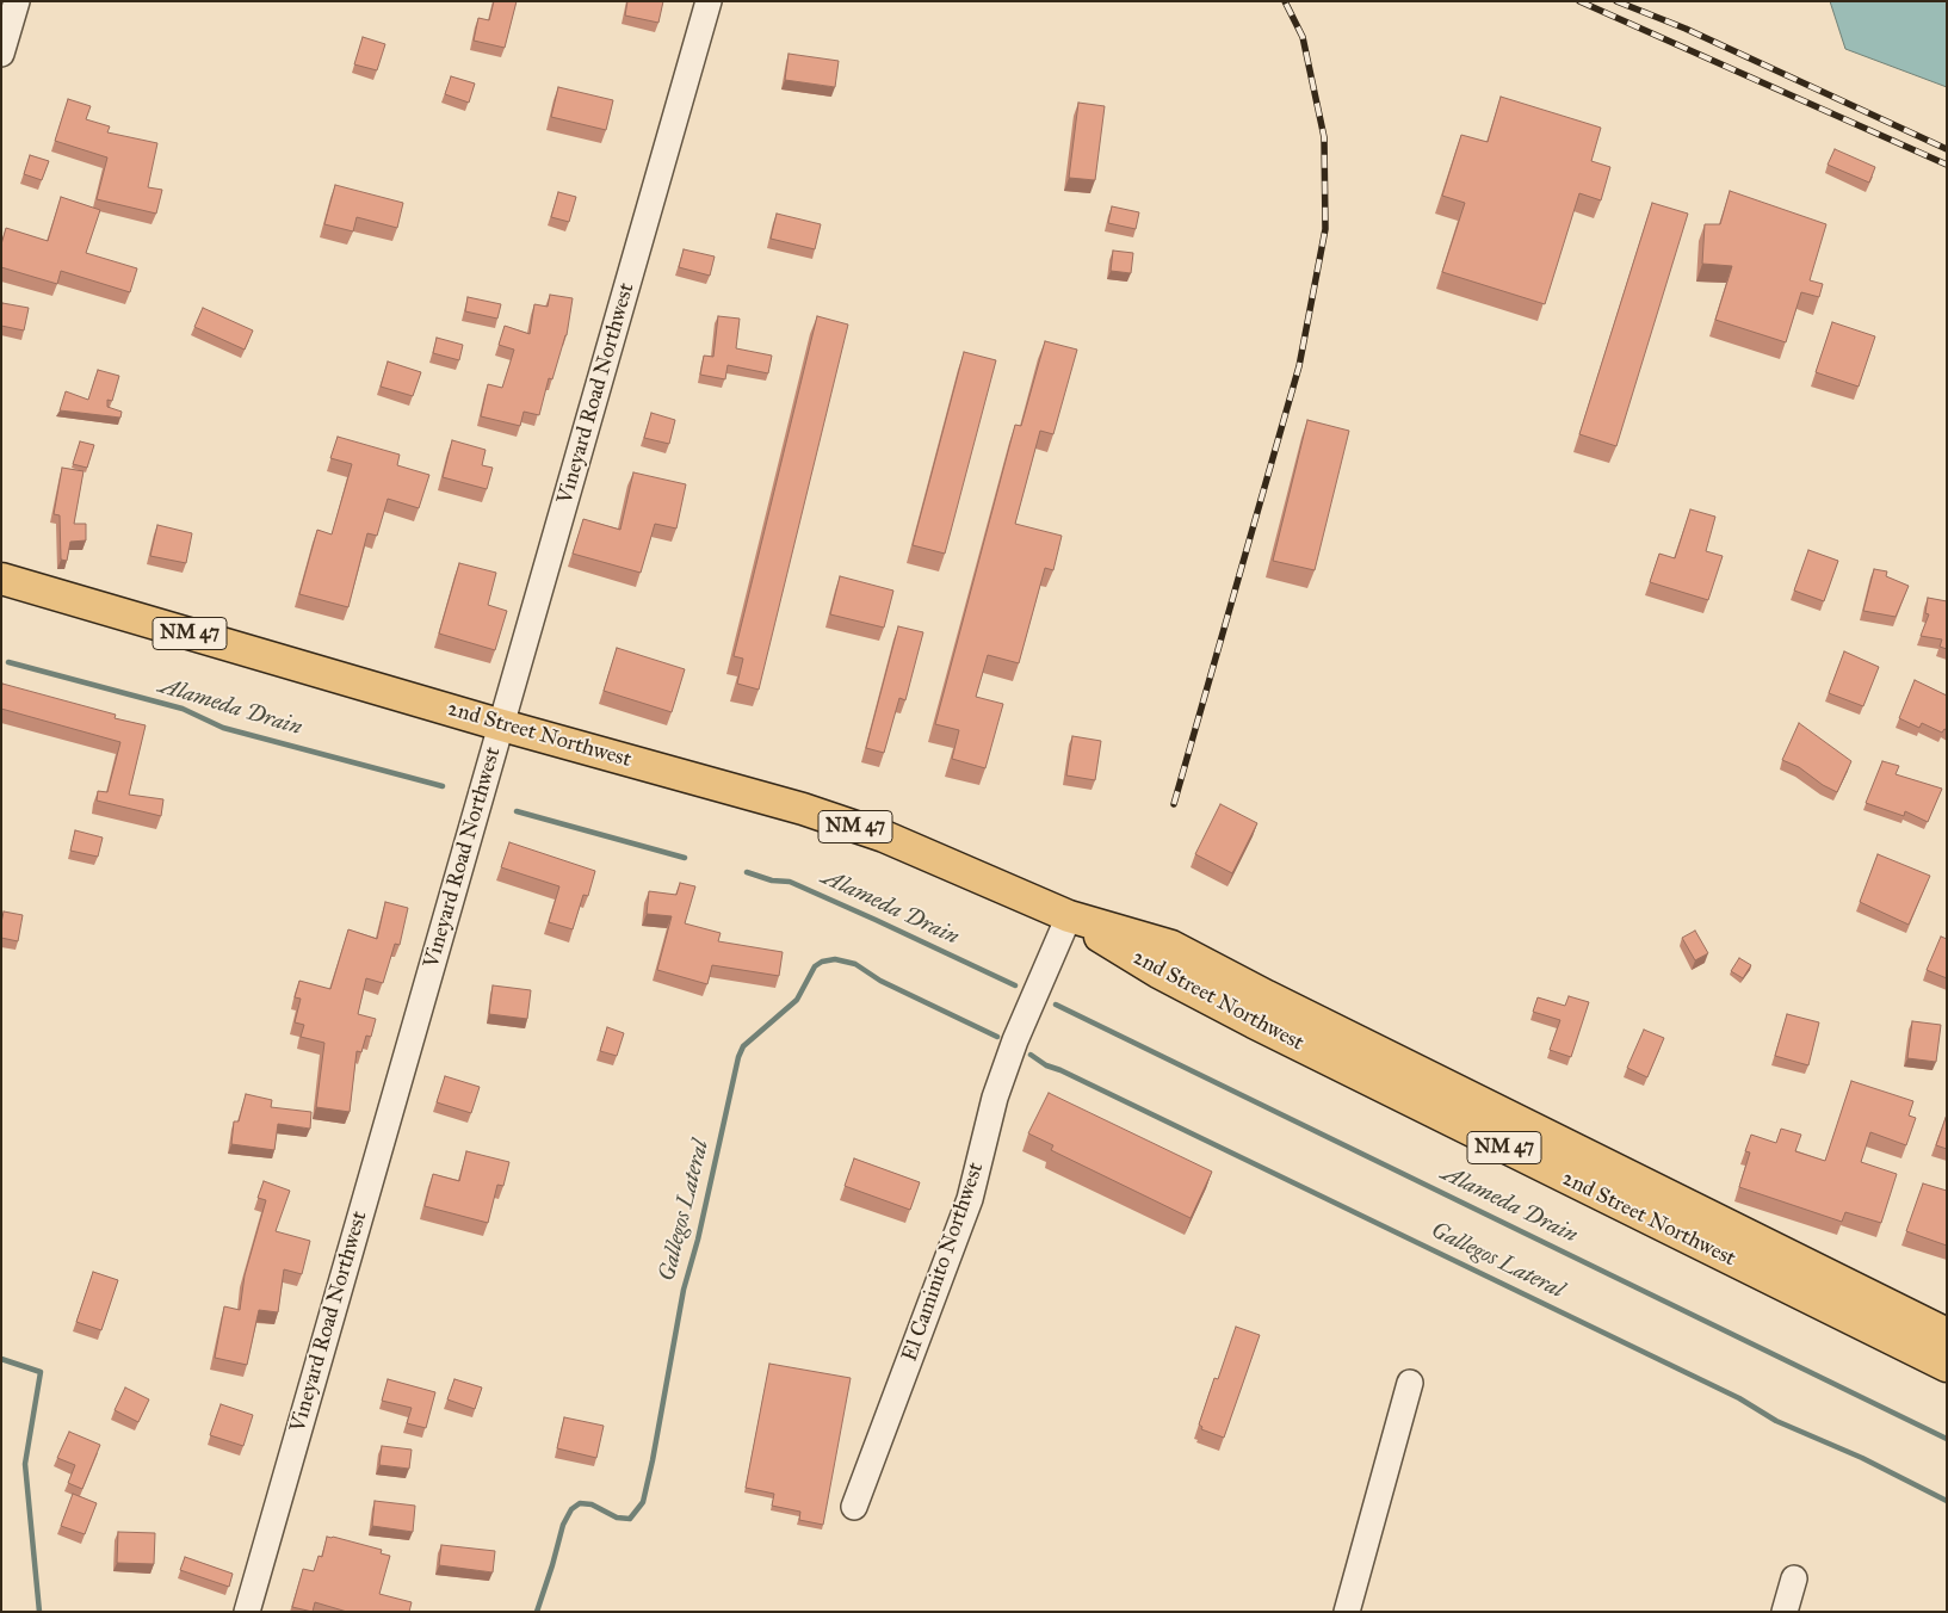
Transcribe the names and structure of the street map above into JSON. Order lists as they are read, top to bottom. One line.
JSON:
{"streets":{"main road":["NM 47","2nd Street Northwest"],"street":["Vineyard Road Northwest","El Caminito Northwest"]},"crossings":[["Vineyard Road Northwest","2nd Street Northwest"],["2nd Street Northwest","El Caminito Northwest"]],"water":["Alameda Drain","Gallegos Lateral"]}
